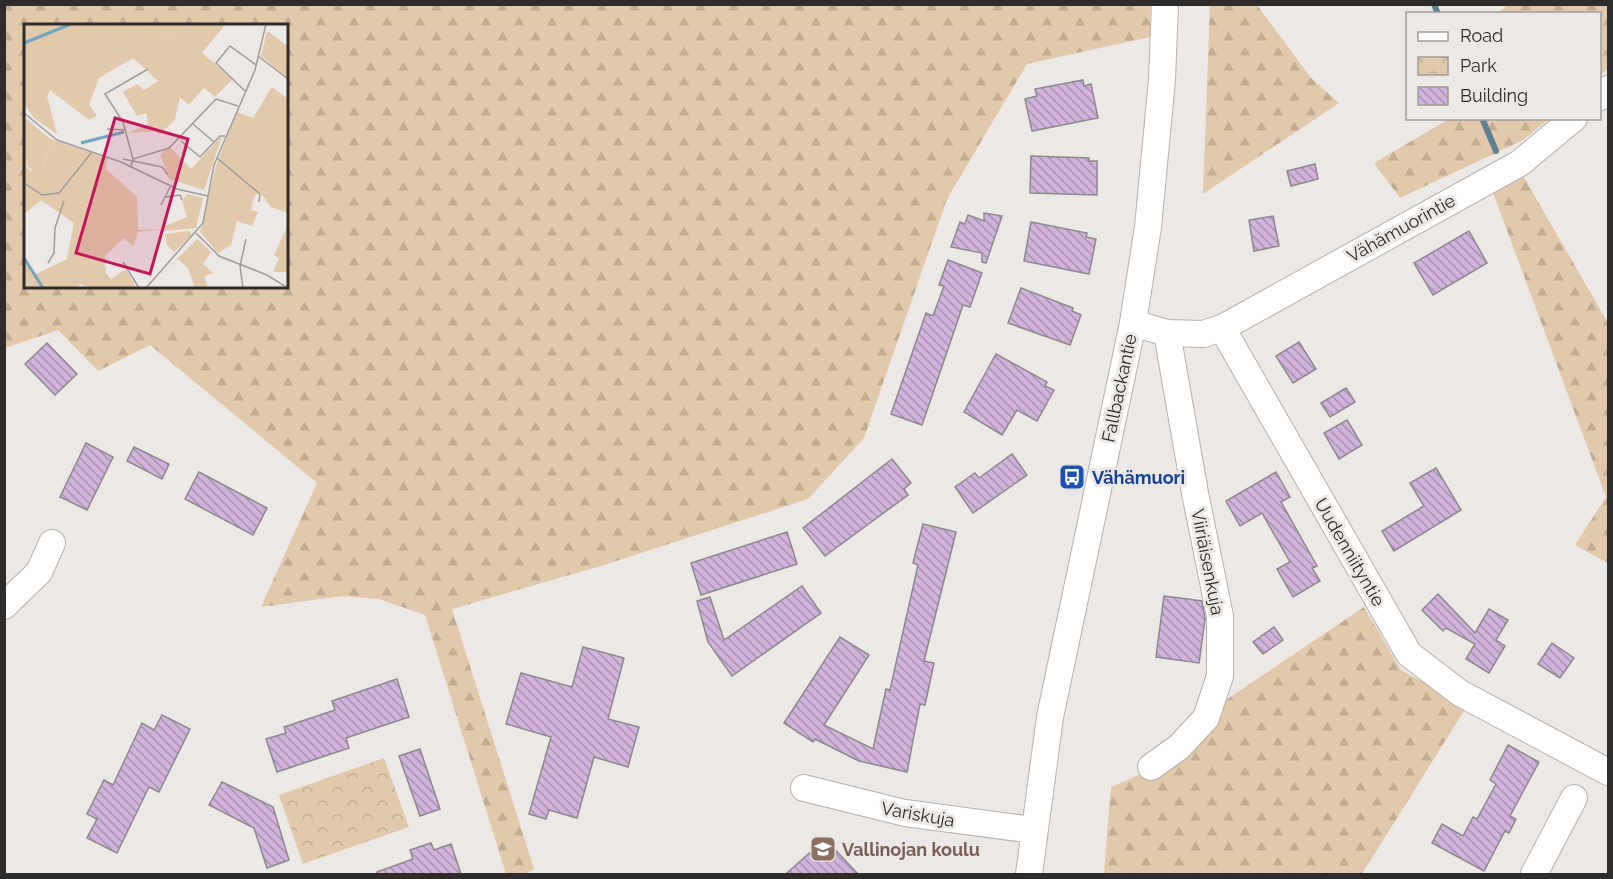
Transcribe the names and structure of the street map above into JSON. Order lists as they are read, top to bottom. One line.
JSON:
{"streets":{"street":["Vähämuorintie","Fallbackantie","Uudenniityntie","Viiriäisenkuja","Variskuja"]},"crossings":[["Vähämuorintie","Uudenniityntie"],["Fallbackantie","Variskuja"]],"places":{"bus stop":["Vähämuori"],"school or university":["Vallinojan koulu"]},"legend":["Road","Park","Building"]}
